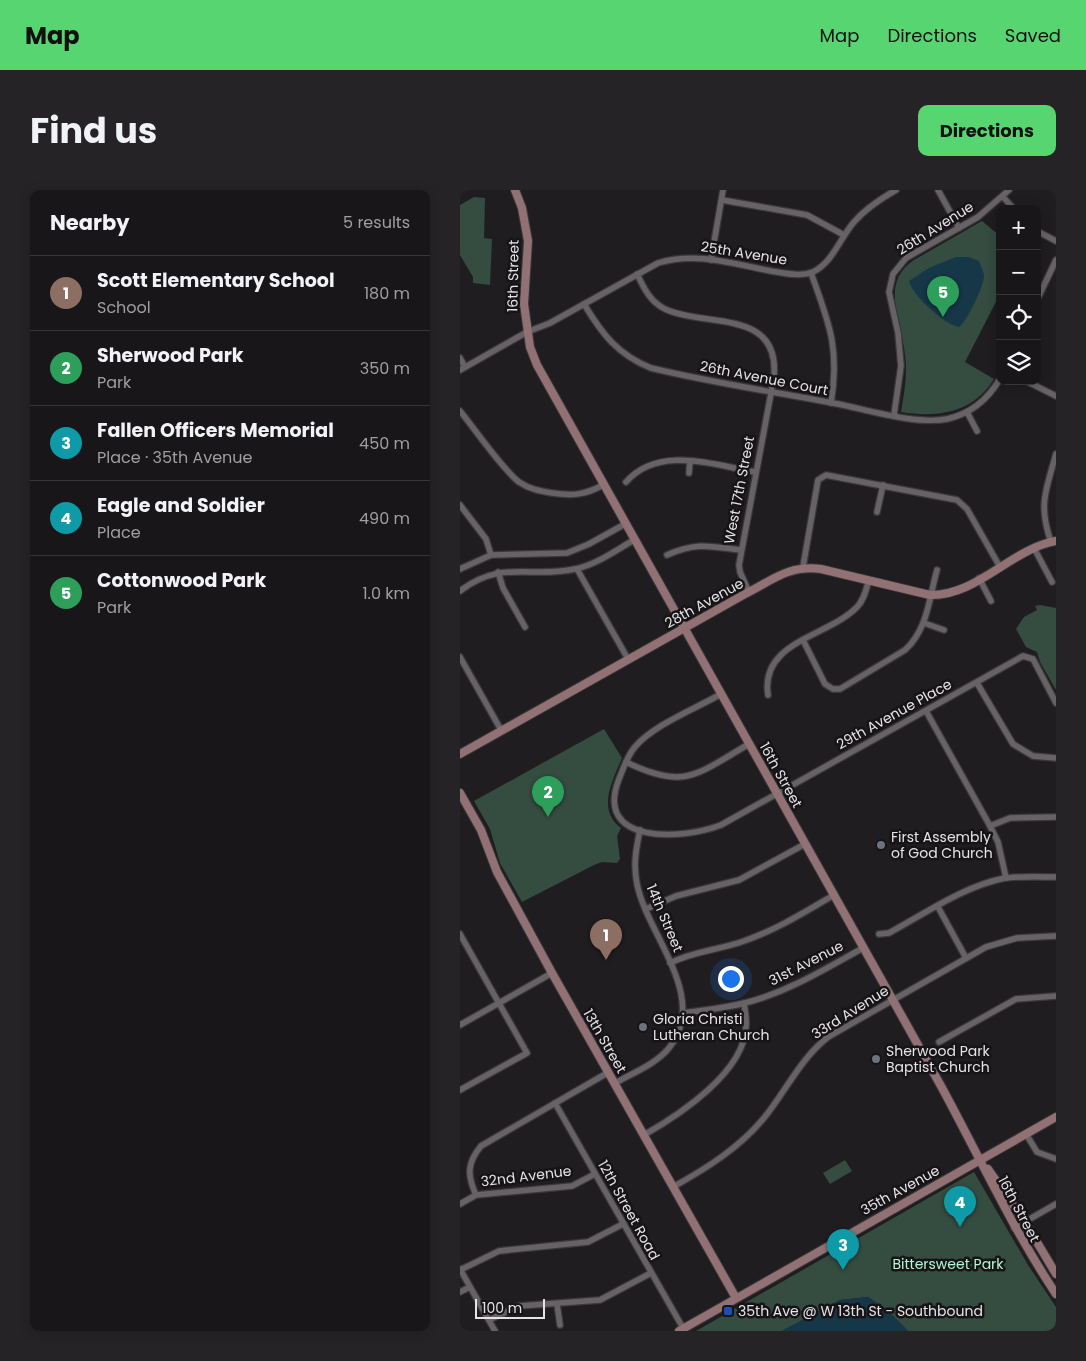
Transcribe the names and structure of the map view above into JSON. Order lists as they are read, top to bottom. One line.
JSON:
{"streets":{"main road":["16th Street","28th Avenue","13th Street","35th Avenue"],"street":["26th Avenue","25th Avenue","26th Avenue Court","West 17th Street","29th Avenue Place","14th Street","31st Avenue","33rd Avenue","32nd Avenue","12th Street Road"]},"crossings":[["26th Avenue","26th Avenue Court"],["25th Avenue","16th Street"],["25th Avenue","26th Avenue Court"],["25th Avenue","West 17th Street"],["16th Street","28th Avenue"],["16th Street","29th Avenue Place"],["16th Street","31st Avenue"],["16th Street","33rd Avenue"],["16th Street","35th Avenue"],["26th Avenue Court","West 17th Street"],["West 17th Street","28th Avenue"],["29th Avenue Place","14th Street"],["14th Street","31st Avenue"],["33rd Avenue","13th Street"],["13th Street","35th Avenue"],["32nd Avenue","12th Street Road"],["35th Avenue","12th Street Road"]],"parks":["Bittersweet Park"],"places":{"other":["First Assembly of God Church","Gloria Christi Lutheran Church","Sherwood Park Baptist Church"],"transit":["35th Ave @ W 13th St - Southbound"]},"scale_bar":"100 m","page":{"header":"Map","nav":["Map","Directions","Saved"],"title":"Find us","buttons":"Directions","heading":["Nearby","5 results"],"map_buttons":["+","−"],"list":[{"mark":"1","name":"Scott Elementary School","note":"School","value":"180 m"},{"mark":"2","name":"Sherwood Park","note":"Park","value":"350 m"},{"mark":"3","name":"Fallen Officers Memorial","note":"Place · 35th Avenue","value":"450 m"},{"mark":"4","name":"Eagle and Soldier","note":"Place","value":"490 m"},{"mark":"5","name":"Cottonwood Park","note":"Park","value":"1.0 km"}],"pins":["5","2","1","4","3"],"scale":"100 m"}}
